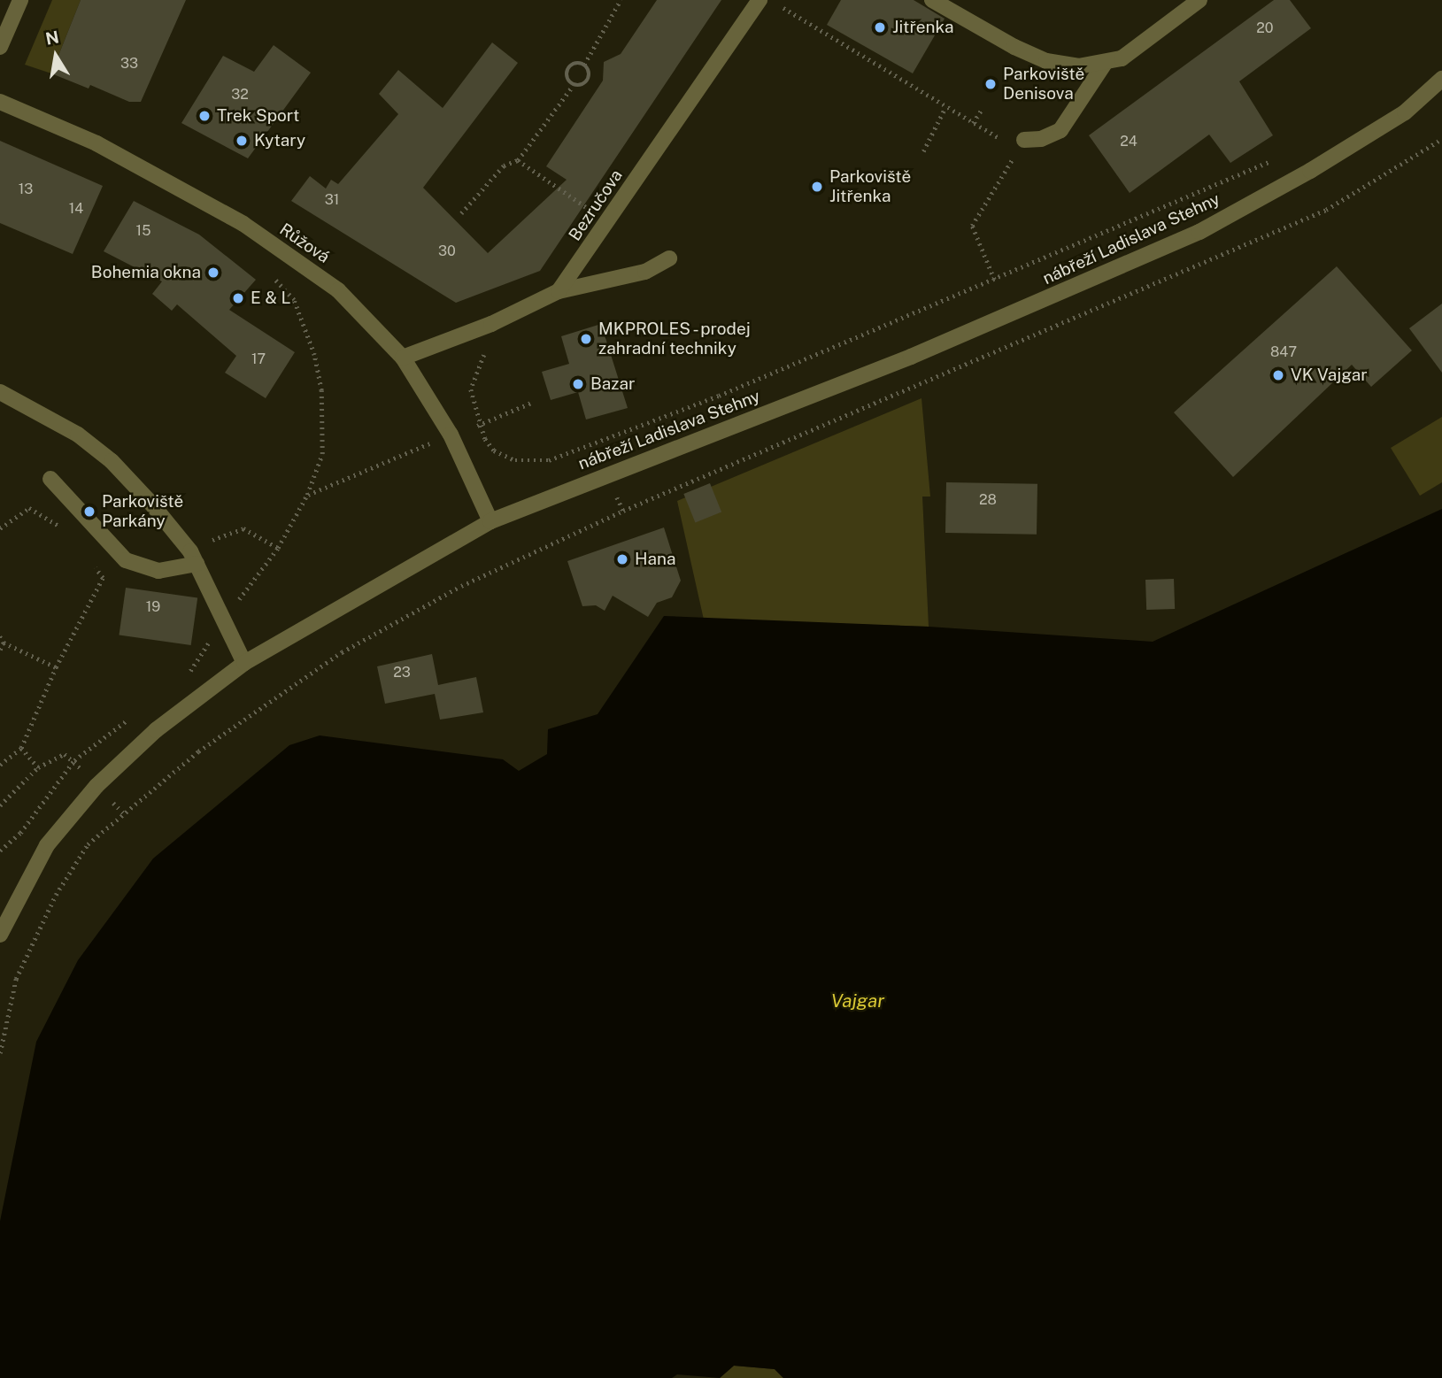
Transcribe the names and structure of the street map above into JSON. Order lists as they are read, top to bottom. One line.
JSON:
{"streets":{"street":["Bezručova","nábřeží Ladislava Stehny","Růžová"]},"crossings":[["Bezručova","Růžová"],["nábřeží Ladislava Stehny","Růžová"]],"water":["Vajgar"],"places":["Jitřenka","Parkoviště Denisova","Trek Sport","Kytary","Parkoviště Jitřenka","Bohemia okna","E & L","MKPROLES - prodej zahradní techniky","VK Vajgar","Bazar","Parkoviště Parkány","Hana"],"house_numbers":["20","33","32","24","13","31","14","15","30","847","17","28","19","23"],"north":"top"}
